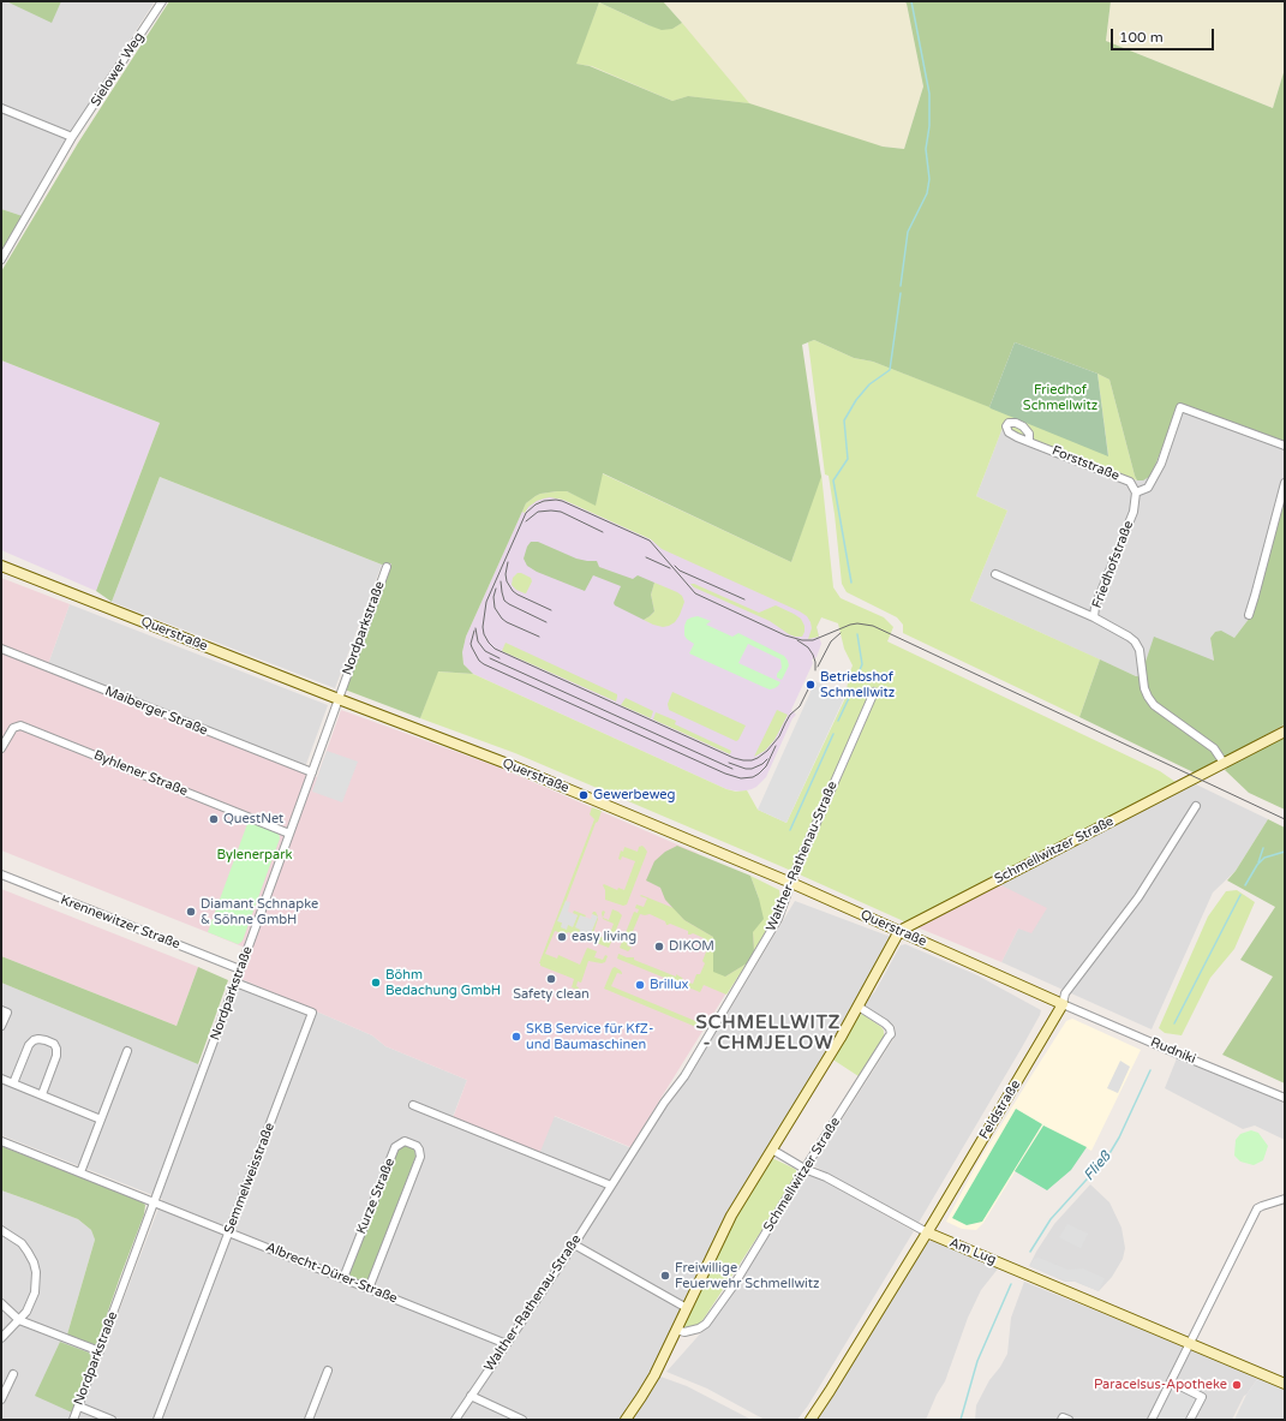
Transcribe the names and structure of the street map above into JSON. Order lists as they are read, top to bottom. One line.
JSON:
{"streets":{"street":["Sielower Weg","Forststraße","Friedhofstraße","Nordparkstraße","Querstraße","Maiberger Straße","Byhlener Straße","Schmellwitzer Straße","Walther-Rathenau-Straße","Krennewitzer Straße","Rudniki","Feldstraße","Semmelweisstraße","Kurze Straße","Am Lug","Albrecht-Dürer-Straße"]},"crossings":[["Forststraße","Friedhofstraße"],["Friedhofstraße","Schmellwitzer Straße"],["Nordparkstraße","Querstraße"],["Nordparkstraße","Maiberger Straße"],["Nordparkstraße","Byhlener Straße"],["Nordparkstraße","Krennewitzer Straße"],["Nordparkstraße","Semmelweisstraße"],["Nordparkstraße","Albrecht-Dürer-Straße"],["Querstraße","Schmellwitzer Straße"],["Querstraße","Walther-Rathenau-Straße"],["Querstraße","Rudniki"],["Querstraße","Feldstraße"],["Schmellwitzer Straße","Am Lug"],["Walther-Rathenau-Straße","Albrecht-Dürer-Straße"],["Rudniki","Feldstraße"],["Feldstraße","Am Lug"],["Semmelweisstraße","Albrecht-Dürer-Straße"],["Kurze Straße","Albrecht-Dürer-Straße"]],"districts":["SCHMELLWITZ - CHMJELOW"],"water":["Fließ"],"parks":["Friedhof Schmellwitz","Bylenerpark"],"places":["Betriebshof Schmellwitz","Gewerbeweg","QuestNet","Diamant Schnapke & Söhne GmbH","easy living","DIKOM","Safety clean","Böhm Bedachung GmbH","Brillux","SKB Service für KfZ- und Baumaschinen","Freiwillige Feuerwehr Schmellwitz","Paracelsus-Apotheke"],"scale_bar":"100 m"}
